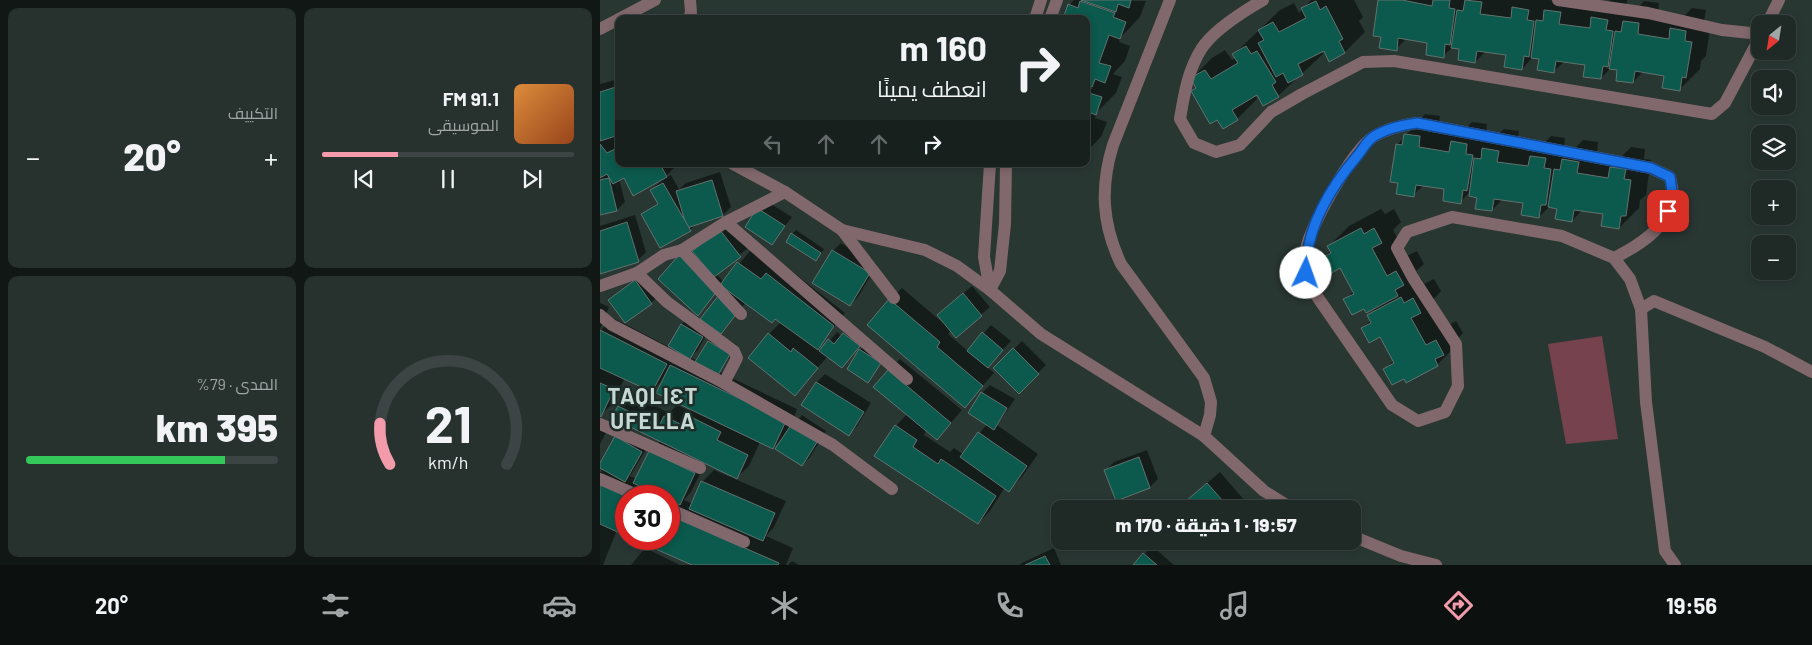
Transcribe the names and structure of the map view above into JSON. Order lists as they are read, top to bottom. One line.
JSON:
{"districts":["TAQLIƐT UFELLA"],"north":"bottom left","page":{"tile":["التكييف",["المدى · 79%","395 km"]],"map_buttons":["+","−"],"turn":["160 m","انعطف يمينًا"],"song":["91.1 FM","الموسيقى"],"heat":["−","20°","+"],"limit":"30","trip":"19:57 · 1 دقيقة · 170 m","tabs":["19:56","20°"],"gauge":["21","km/h"]}}
